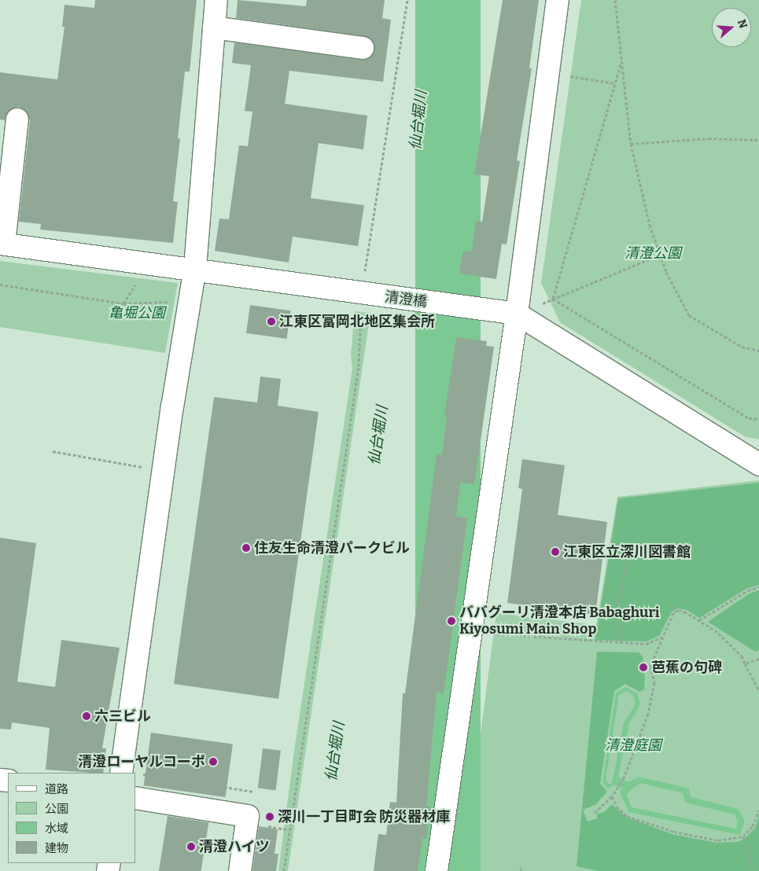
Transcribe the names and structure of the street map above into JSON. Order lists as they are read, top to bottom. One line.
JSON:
{"streets":{"street":["清澄橋"]},"water":["仙台堀川"],"parks":["清澄公園","亀堀公園","清澄庭園"],"places":["江東区富岡北地区集会所","住友生命清澄パークビル","江東区立深川図書館","ババグーリ清澄本店 Babaghuri Kiyosumi Main Shop","芭蕉の句碑","六三ビル","清澄ローヤルコーポ","深川一丁目町会 防災器材庫","清澄ハイツ"],"legend":["道路","公園","水域","建物"],"north":"right"}
